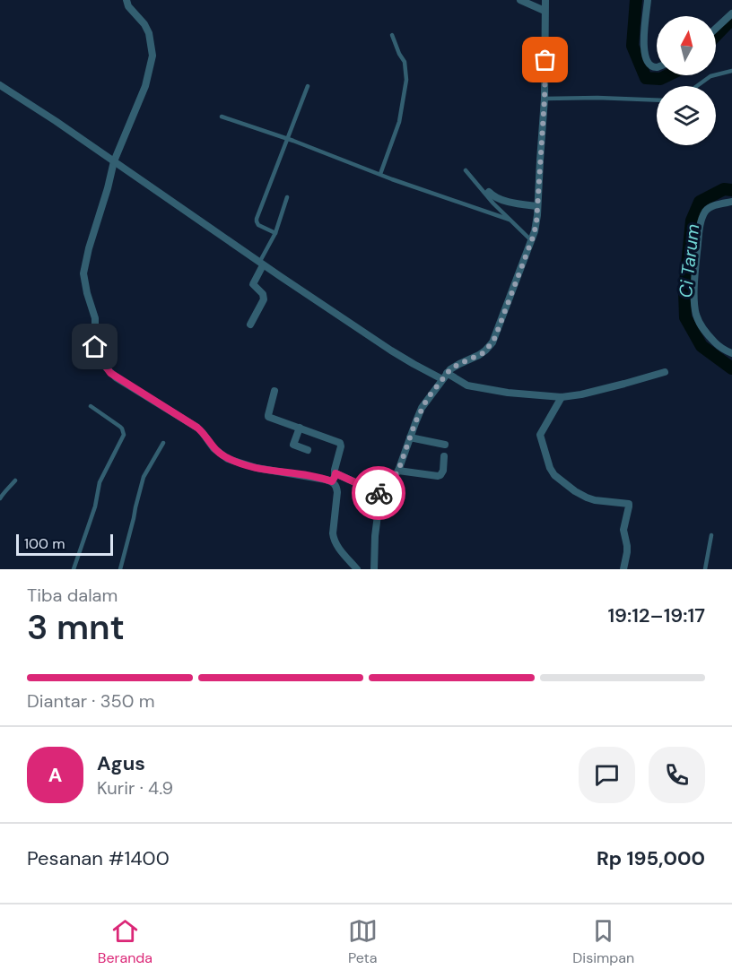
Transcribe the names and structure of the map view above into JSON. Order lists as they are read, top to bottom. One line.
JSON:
{"water":["Ci Tarum"],"scale_bar":"100 m","north":"top","page":{"scale":"100 m","heading":["3 mnt","Tiba dalam","19:12–19:17"],"panel":["Agus","Kurir · 4.9","Pesanan #1400","Rp 195,000"],"bar":"Diantar · 350 m","round":"A","tabs":["Beranda","Peta","Disimpan"]}}
